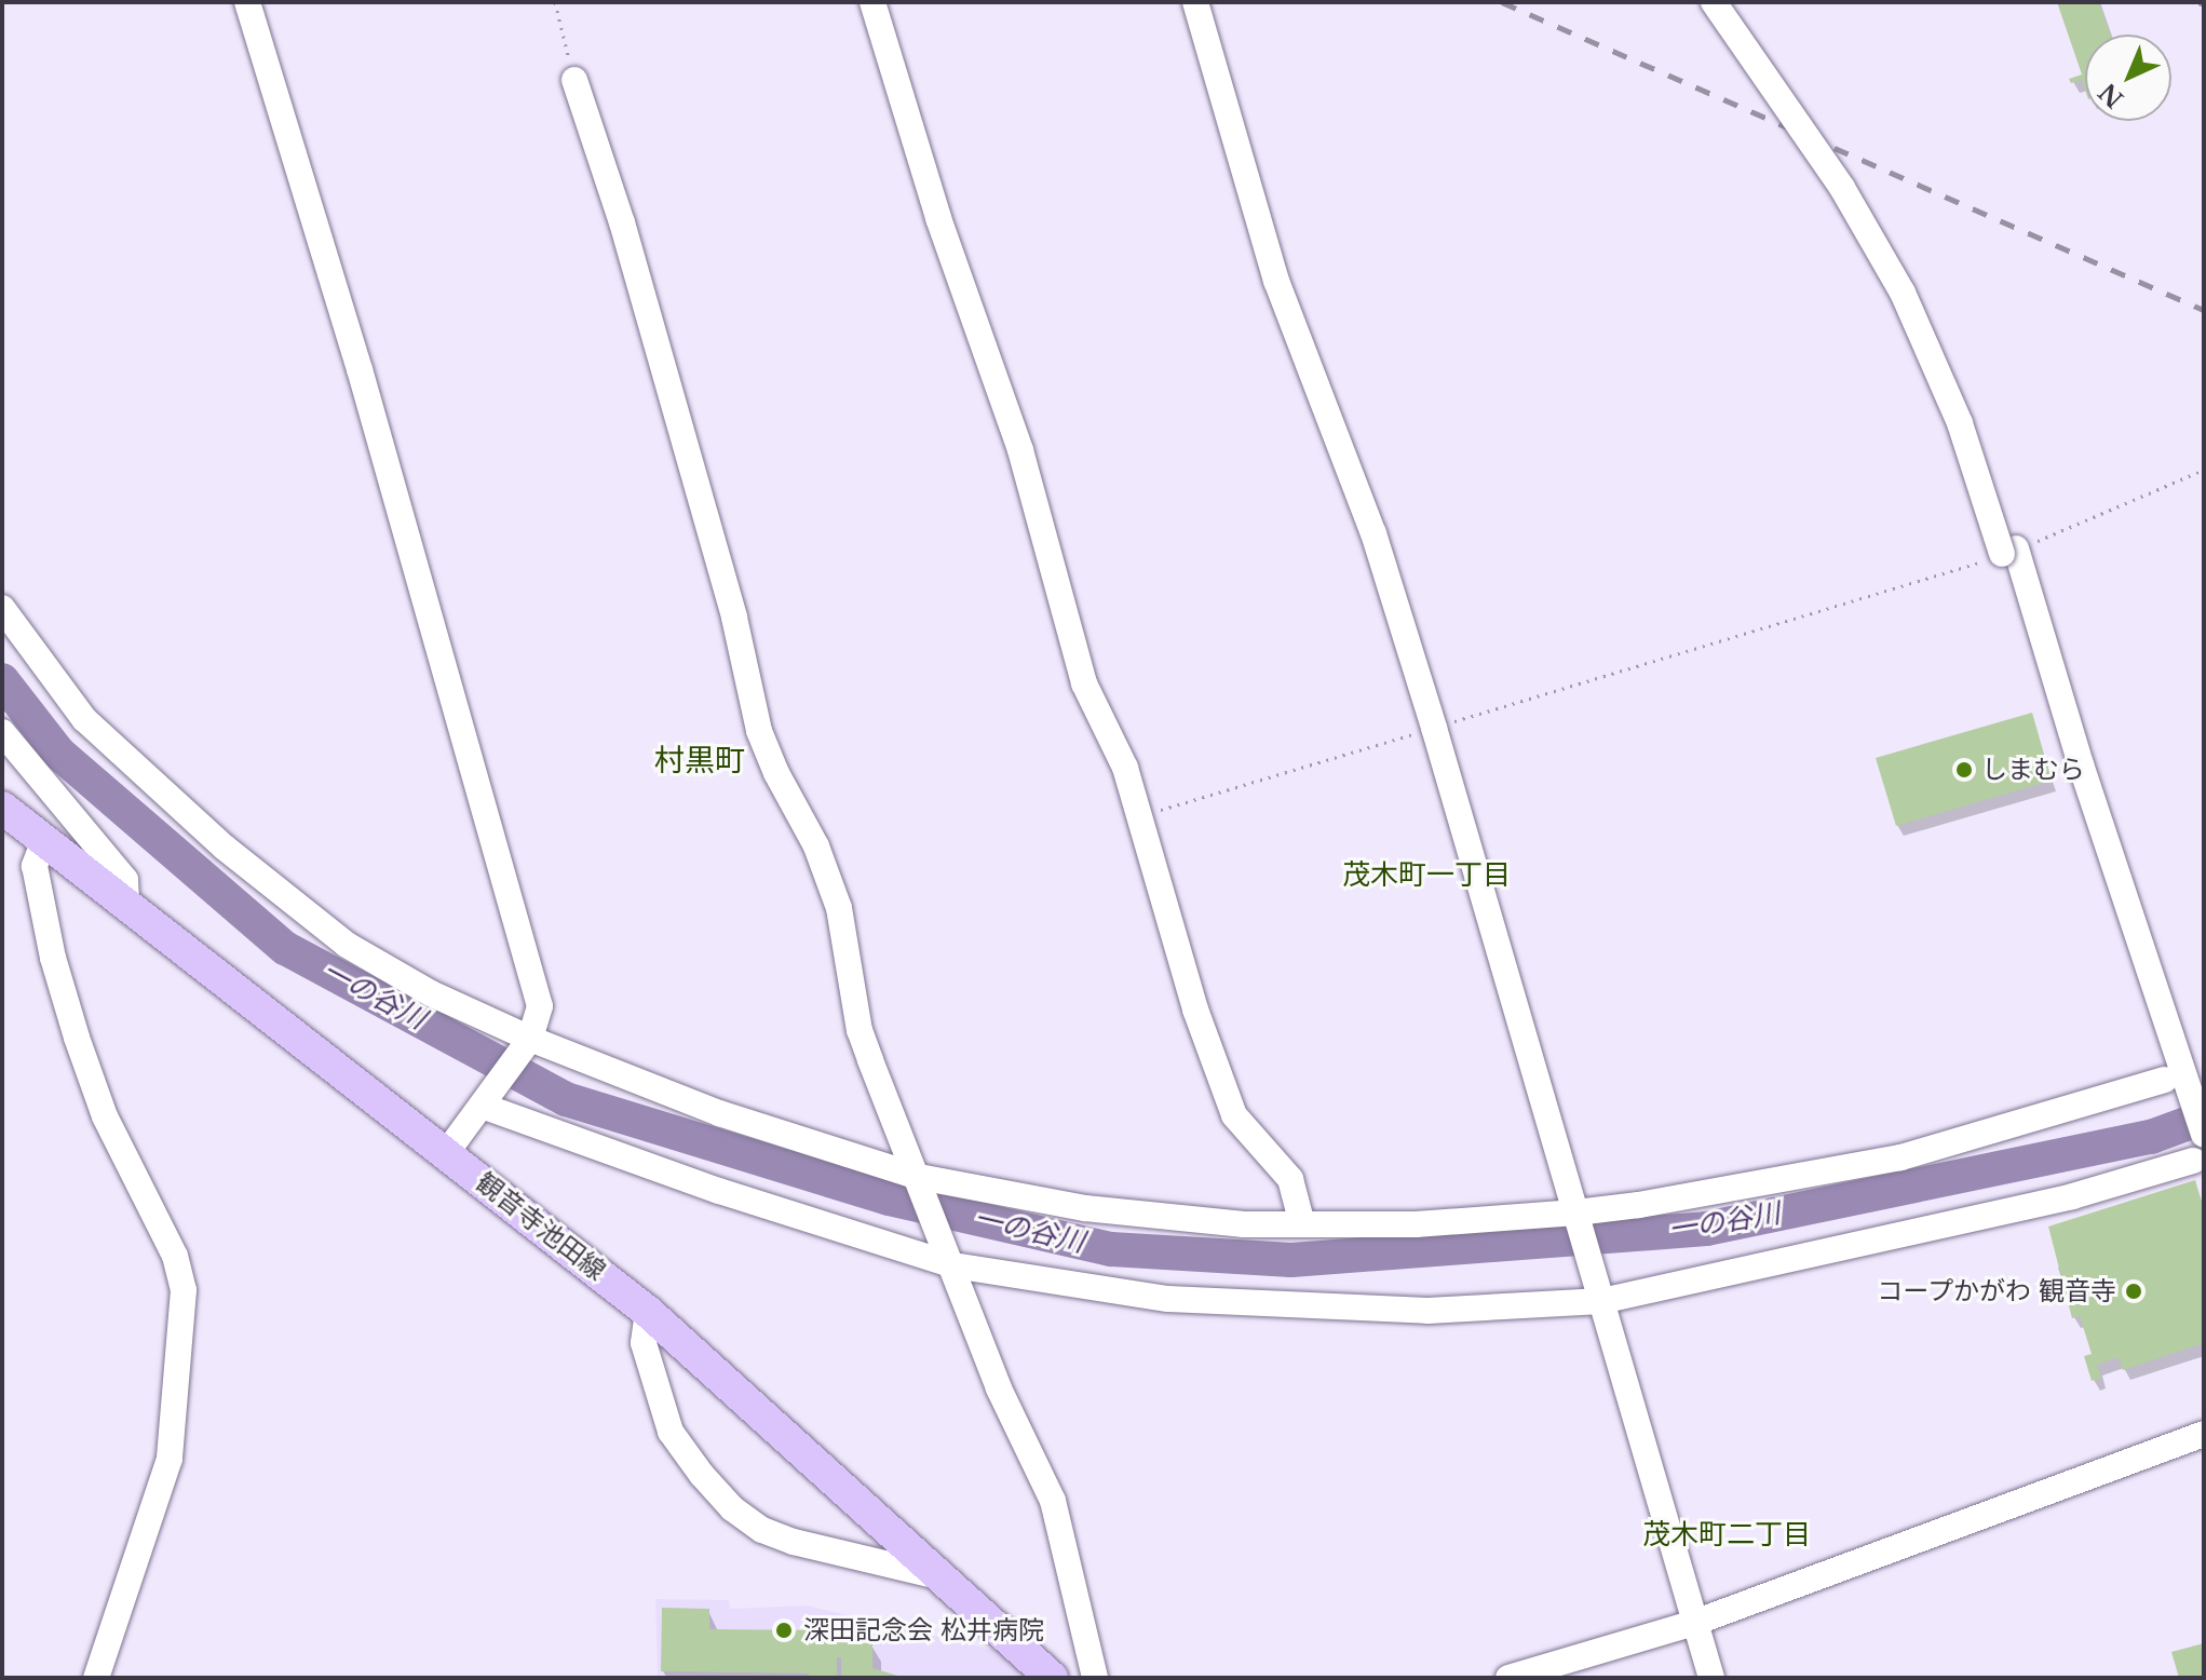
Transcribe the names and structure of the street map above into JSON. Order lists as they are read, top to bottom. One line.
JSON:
{"streets":{"main road":["観音寺池田線"]},"districts":["村黒町","茂木町一丁目","茂木町二丁目"],"water":["一の谷川"],"places":["しまむら","コープかがわ 観音寺","深田記念会 松井病院"],"north":"bottom left"}
